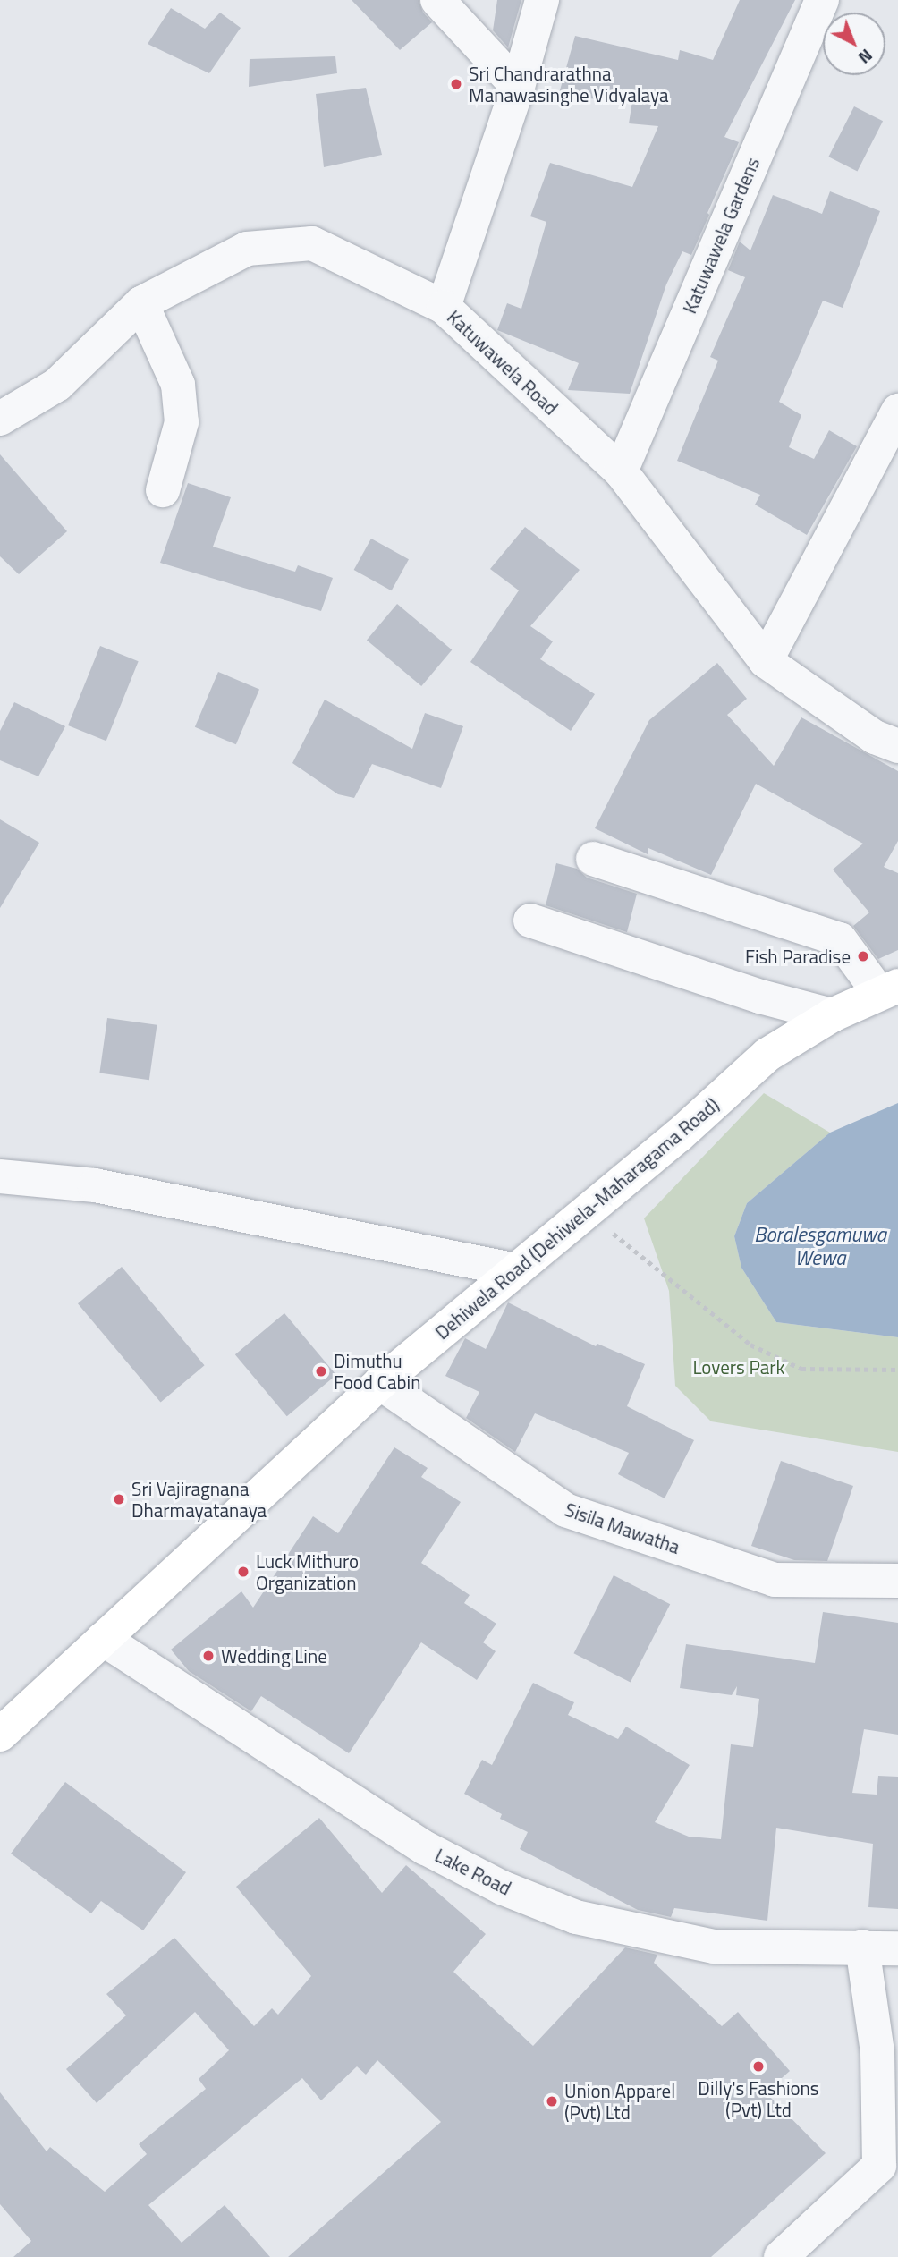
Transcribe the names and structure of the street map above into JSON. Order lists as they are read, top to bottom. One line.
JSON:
{"streets":{"main road":["Dehiwela Road (Dehiwela-Maharagama Road)"],"street":["Katuwawela Gardens","Katuwawela Road","Sisila Mawatha","Lake Road"]},"crossings":[["Katuwawela Gardens","Katuwawela Road"],["Dehiwela Road (Dehiwela-Maharagama Road)","Sisila Mawatha"],["Dehiwela Road (Dehiwela-Maharagama Road)","Lake Road"]],"water":["Boralesgamuwa Wewa"],"parks":["Lovers Park"],"places":["Sri Chandrarathna Manawasinghe Vidyalaya","Fish Paradise","Dimuthu Food Cabin","Sri Vajiragnana Dharmayatanaya","Luck Mithuro Organization","Wedding Line","Dilly's Fashions (Pvt) Ltd","Union Apparel (Pvt) Ltd"],"north":"bottom right"}
